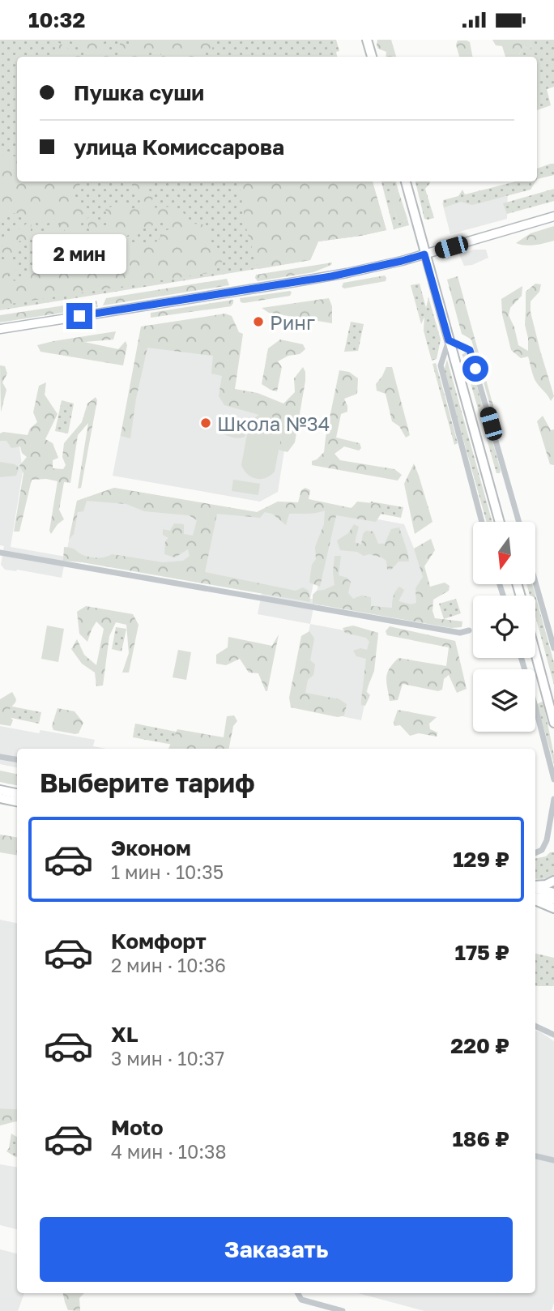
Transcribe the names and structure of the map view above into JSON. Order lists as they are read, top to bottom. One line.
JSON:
{"places":["Ринг","Школа №34"],"north":"bottom","page":{"status":"10:32","banner":["Пушка суши","улица Комиссарова"],"bubble":"2 мин","heading":"Выберите тариф","list":[{"name":"Эконом","note":"1 мин · 10:35","value":"129 ₽"},{"name":"Комфорт","note":"2 мин · 10:36","value":"175 ₽"},{"name":"XL","note":"3 мин · 10:37","value":"220 ₽"},{"name":"Moto","note":"4 мин · 10:38","value":"186 ₽"}],"buttons":"Заказать"}}
